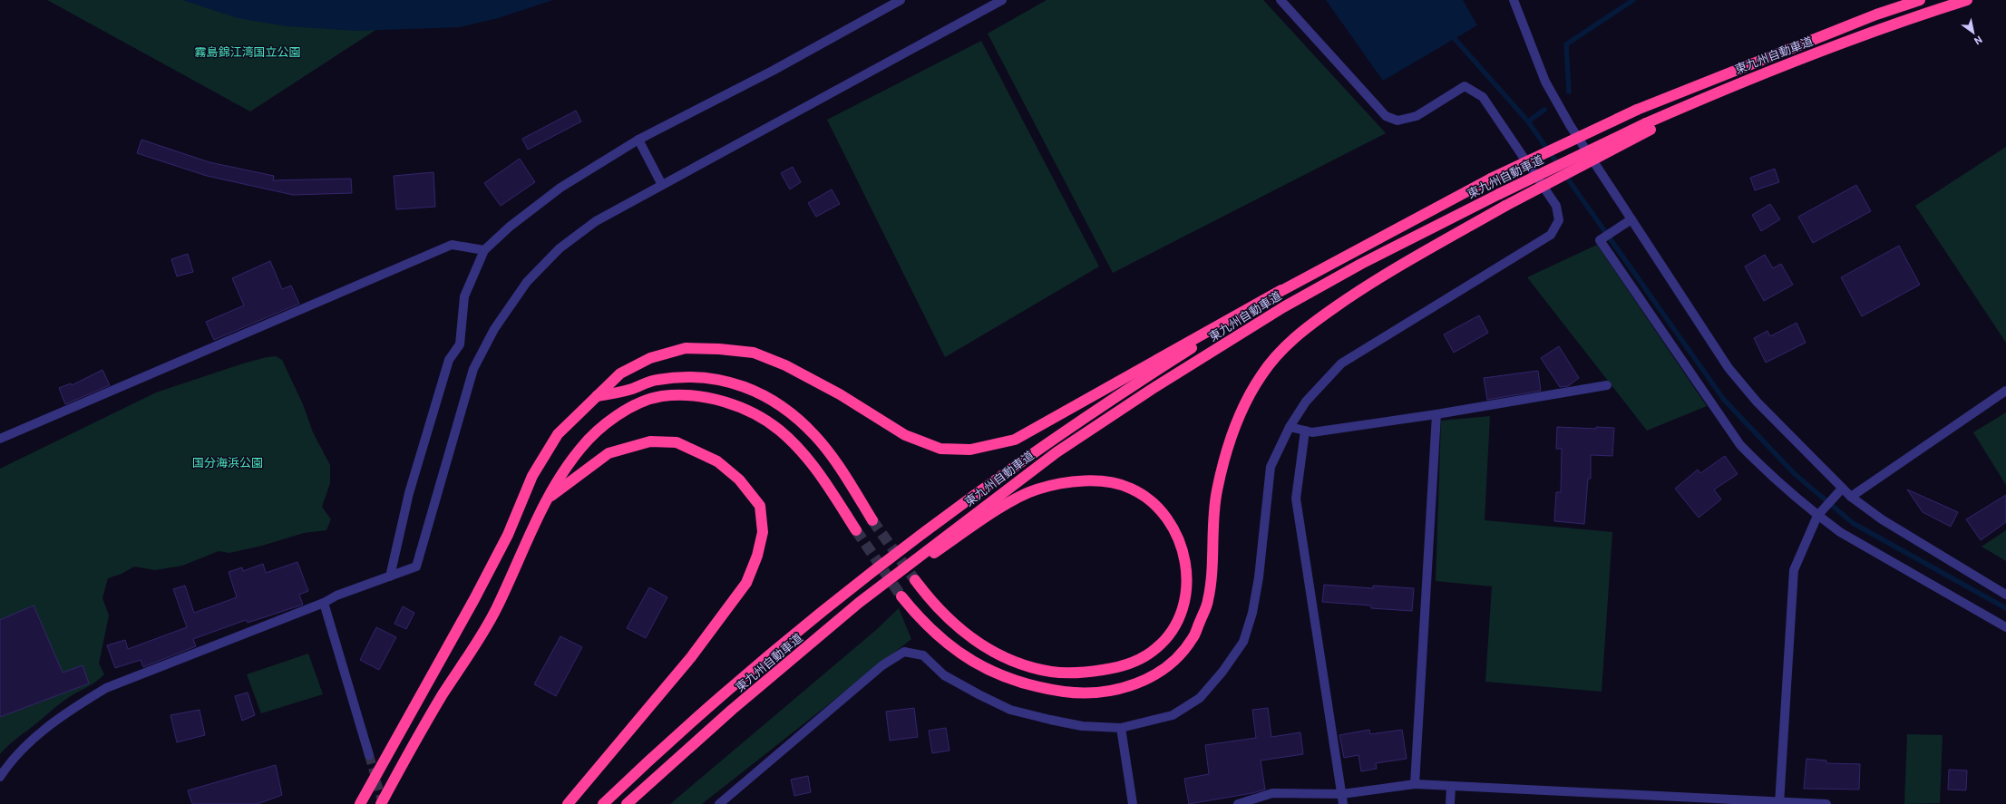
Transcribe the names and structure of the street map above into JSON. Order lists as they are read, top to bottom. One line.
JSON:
{"streets":{"highway":["東九州自動車道"]},"parks":["霧島錦江湾国立公園","国分海浜公園"],"north":"bottom right"}
